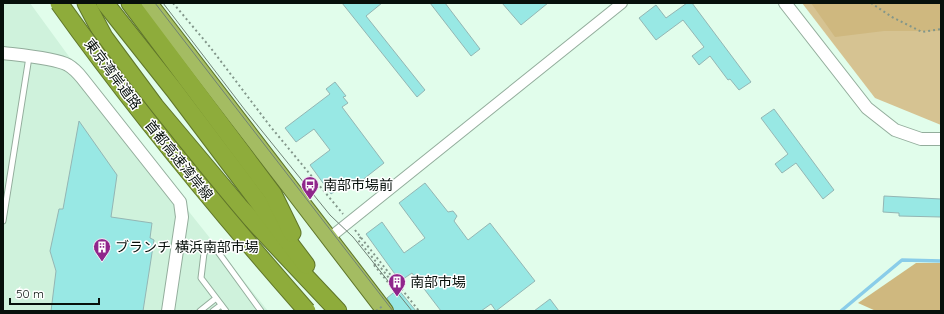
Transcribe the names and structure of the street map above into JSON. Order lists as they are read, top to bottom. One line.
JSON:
{"streets":{"highway":["首都高速湾岸線"]},"places":{"bus stop":["南部市場前"],"building":["ブランチ 横浜南部市場","南部市場"]},"scale_bar":"50 m"}
